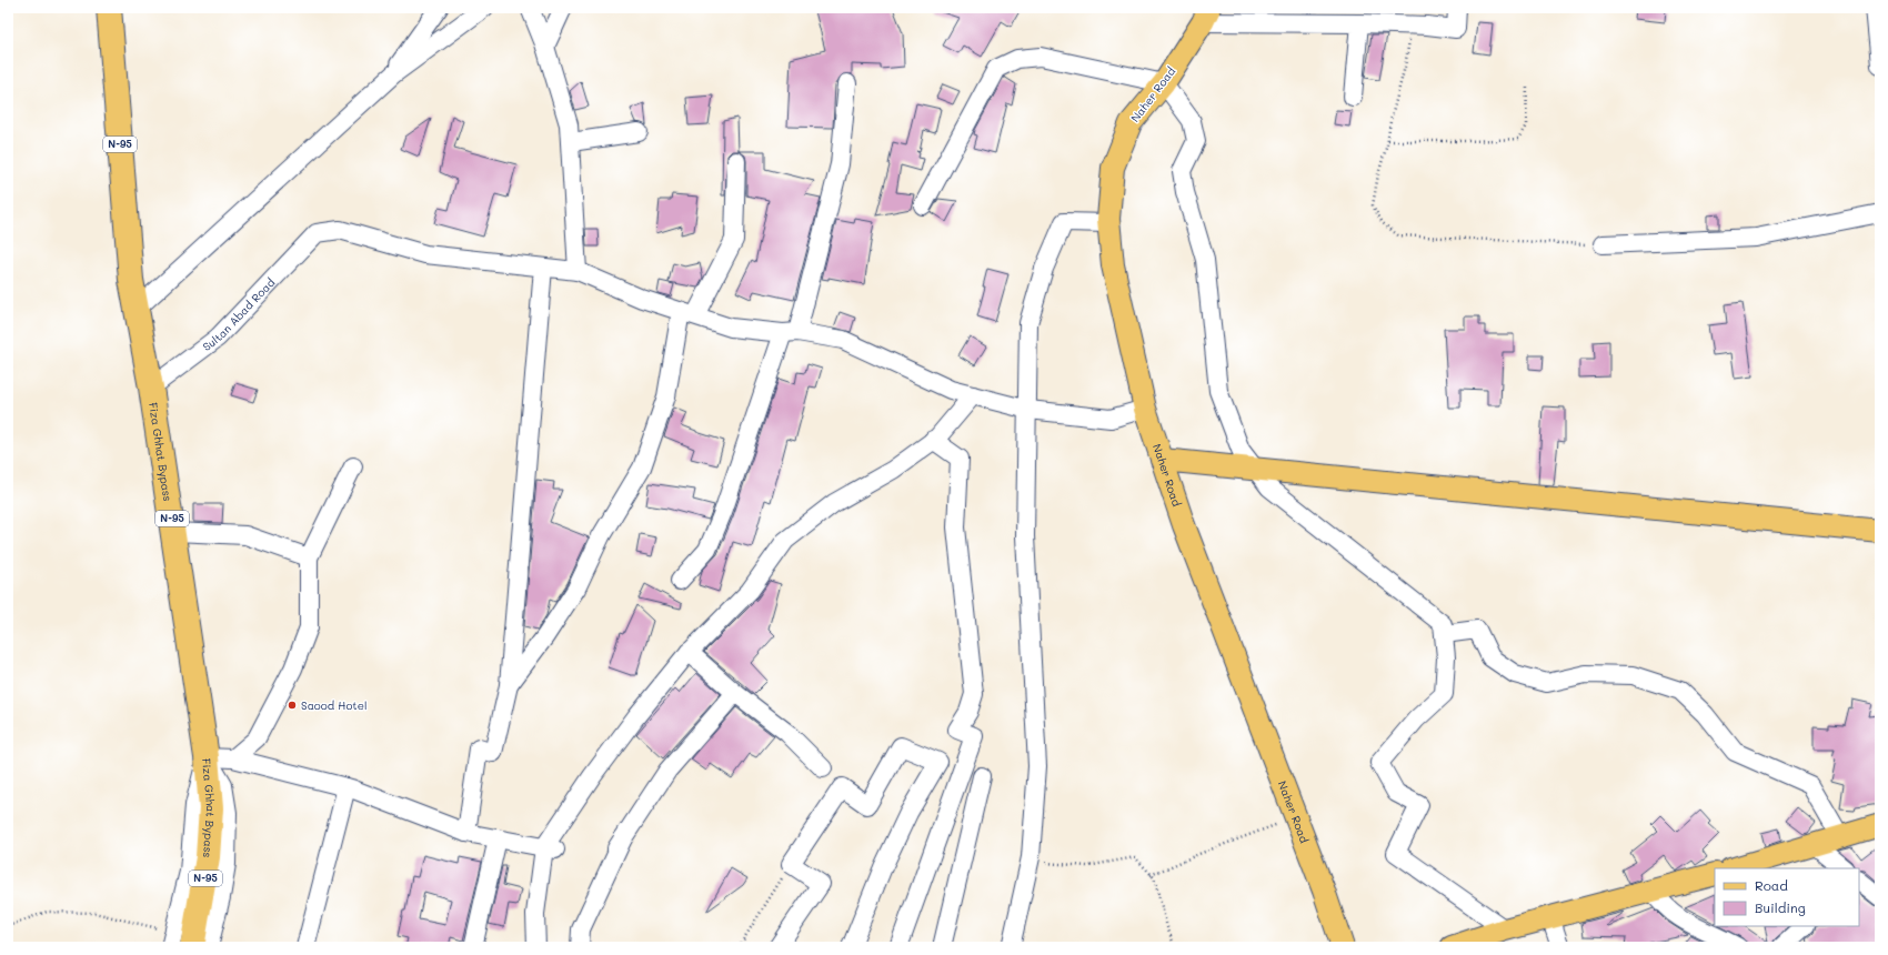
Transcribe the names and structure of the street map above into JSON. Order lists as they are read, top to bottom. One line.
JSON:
{"streets":{"highway":["N-95","Fiza Ghhat Bypass"],"main road":["Naher Road"],"street":["Sultan Abad Road"]},"crossings":[["Sultan Abad Road","Fiza Ghhat Bypass"]],"places":["Saood Hotel"],"legend":["Road","Building"]}
